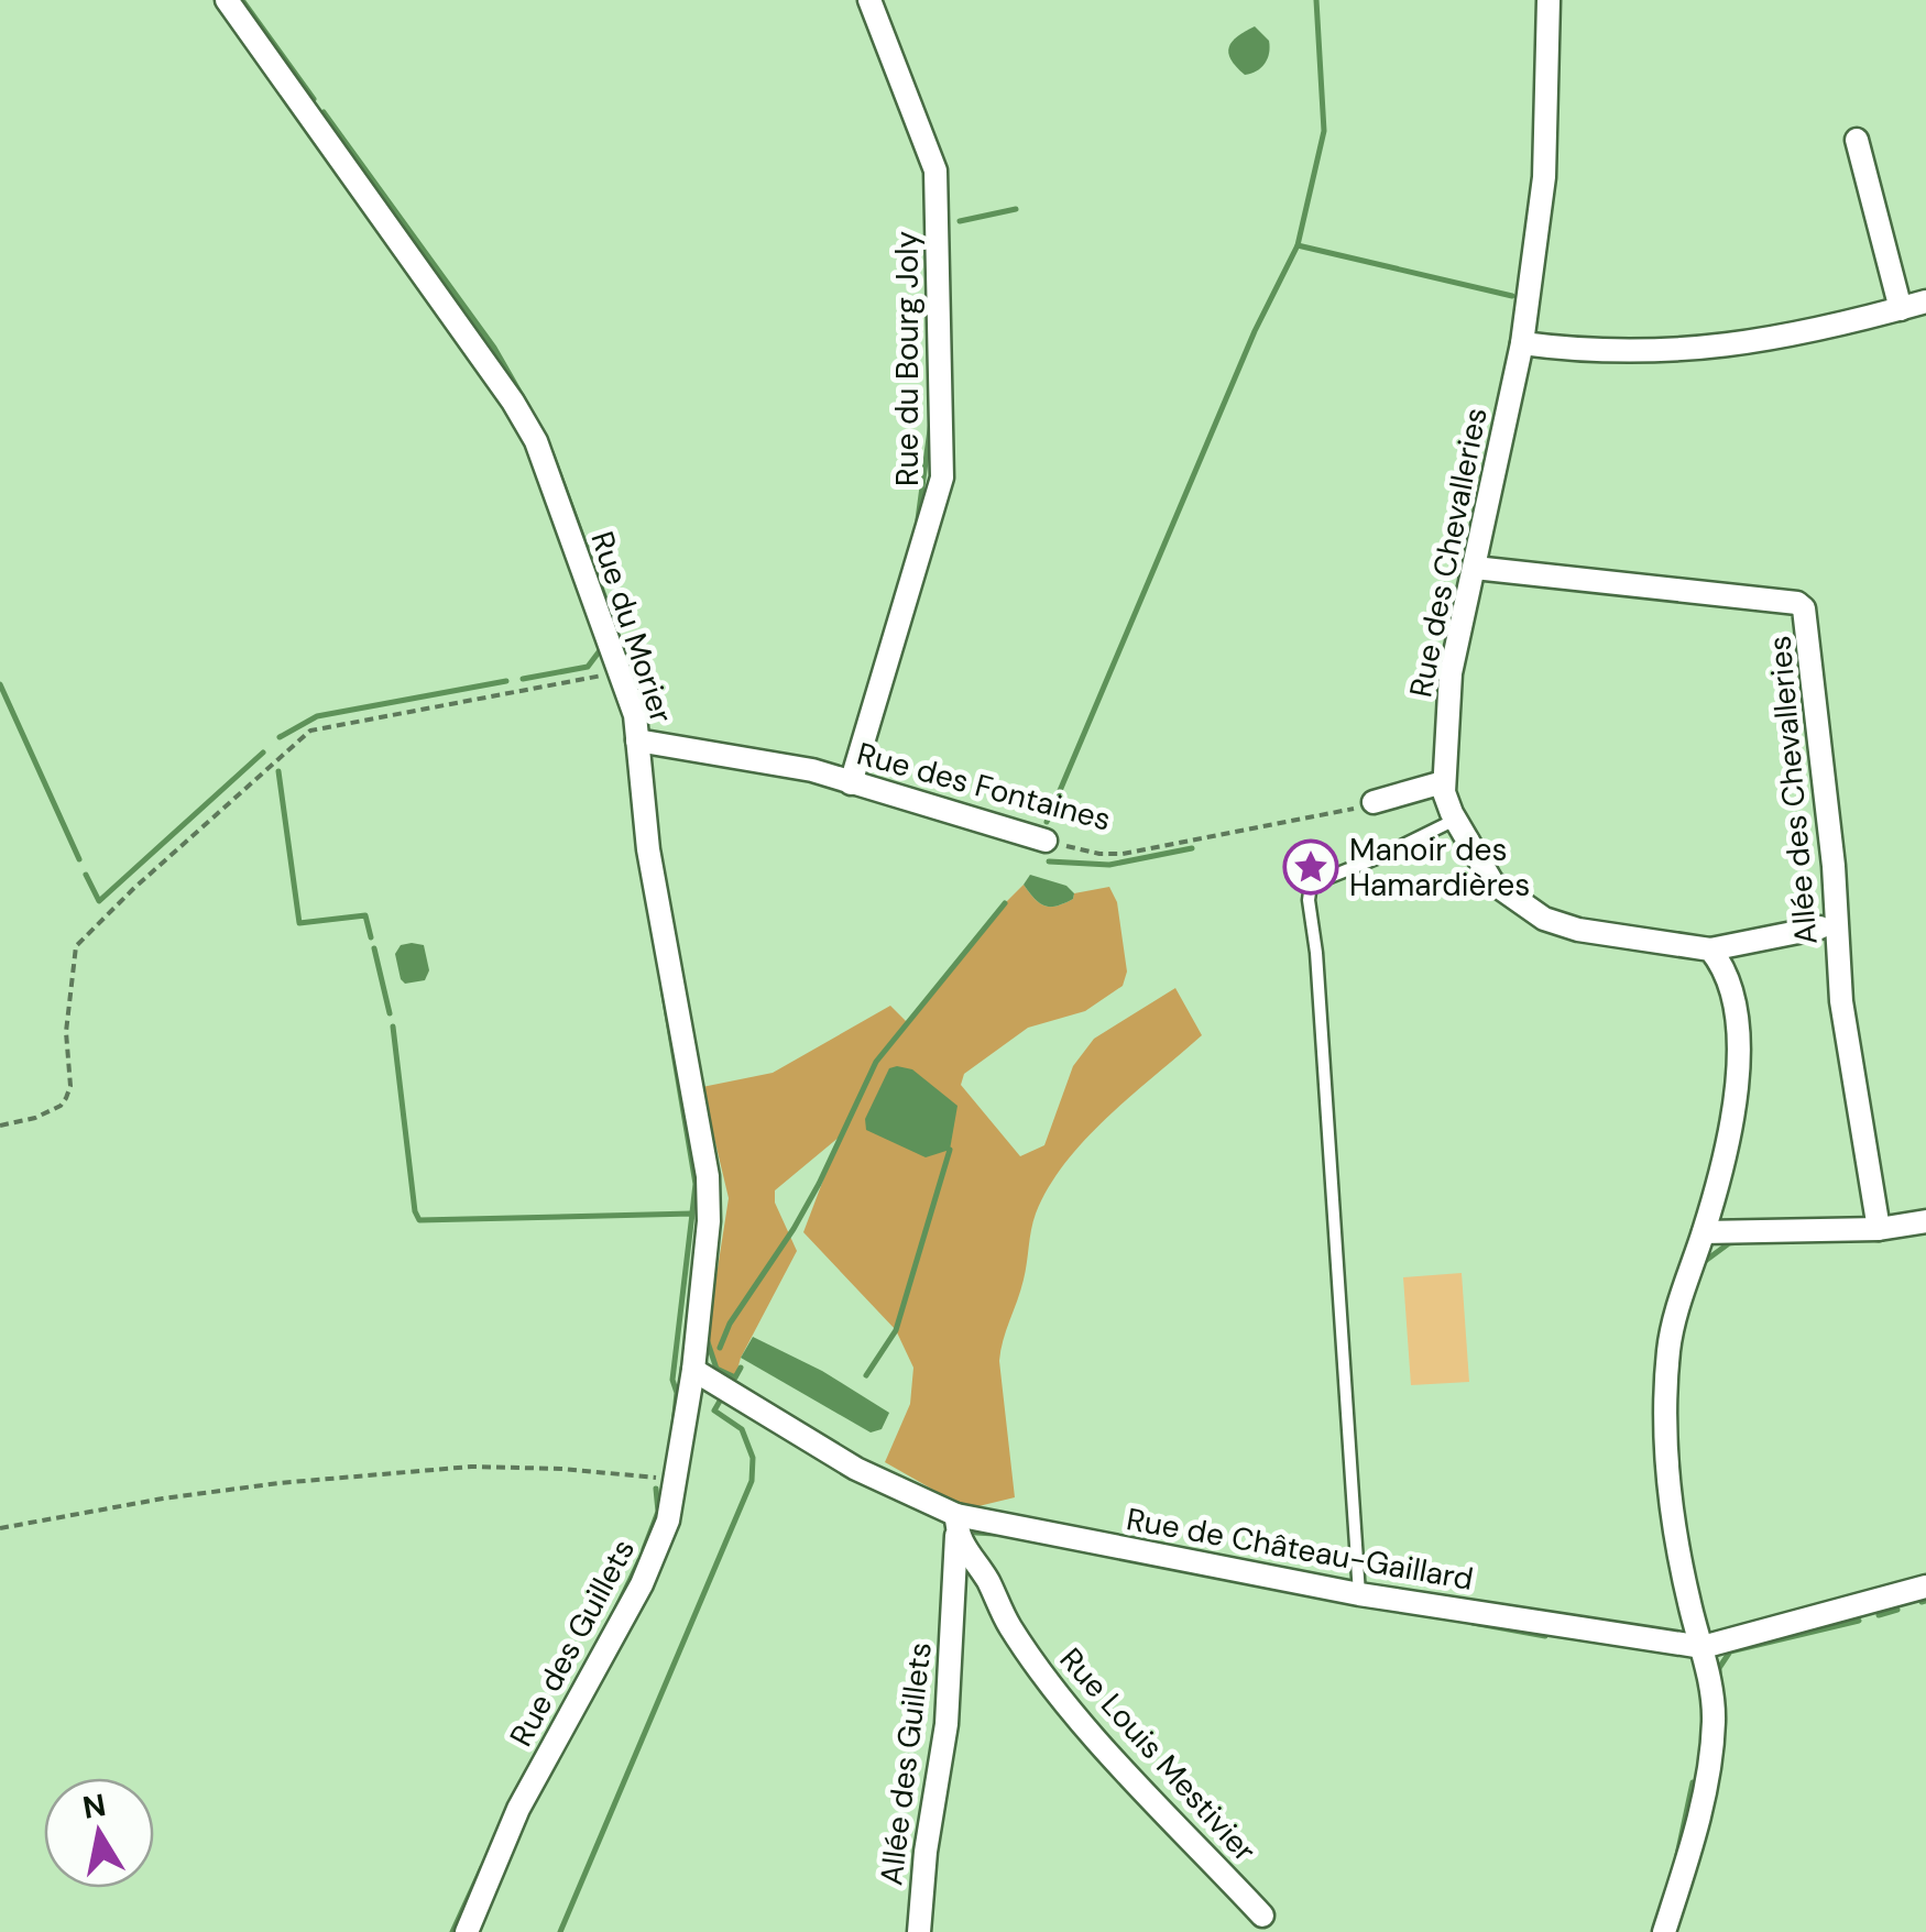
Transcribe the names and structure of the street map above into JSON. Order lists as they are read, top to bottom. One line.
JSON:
{"streets":{"street":["Rue du Bourg Joly","Rue des Chevalleries","Rue du Morier","Rue des Fontaines","Allée des Chevalleries","Rue de Château-Gaillard","Rue des Guillets","Rue Louis Mestivier","Allée des Guillets"]},"crossings":[["Rue du Bourg Joly","Rue des Fontaines"],["Rue des Chevalleries","Allée des Chevalleries"],["Rue du Morier","Rue des Fontaines"],["Rue du Morier","Rue de Château-Gaillard"],["Rue du Morier","Rue des Guillets"],["Rue de Château-Gaillard","Rue des Guillets"],["Rue de Château-Gaillard","Rue Louis Mestivier"],["Rue de Château-Gaillard","Allée des Guillets"],["Rue Louis Mestivier","Allée des Guillets"]],"places":{"place":["Manoir des Hamardières"]},"north":"top"}
